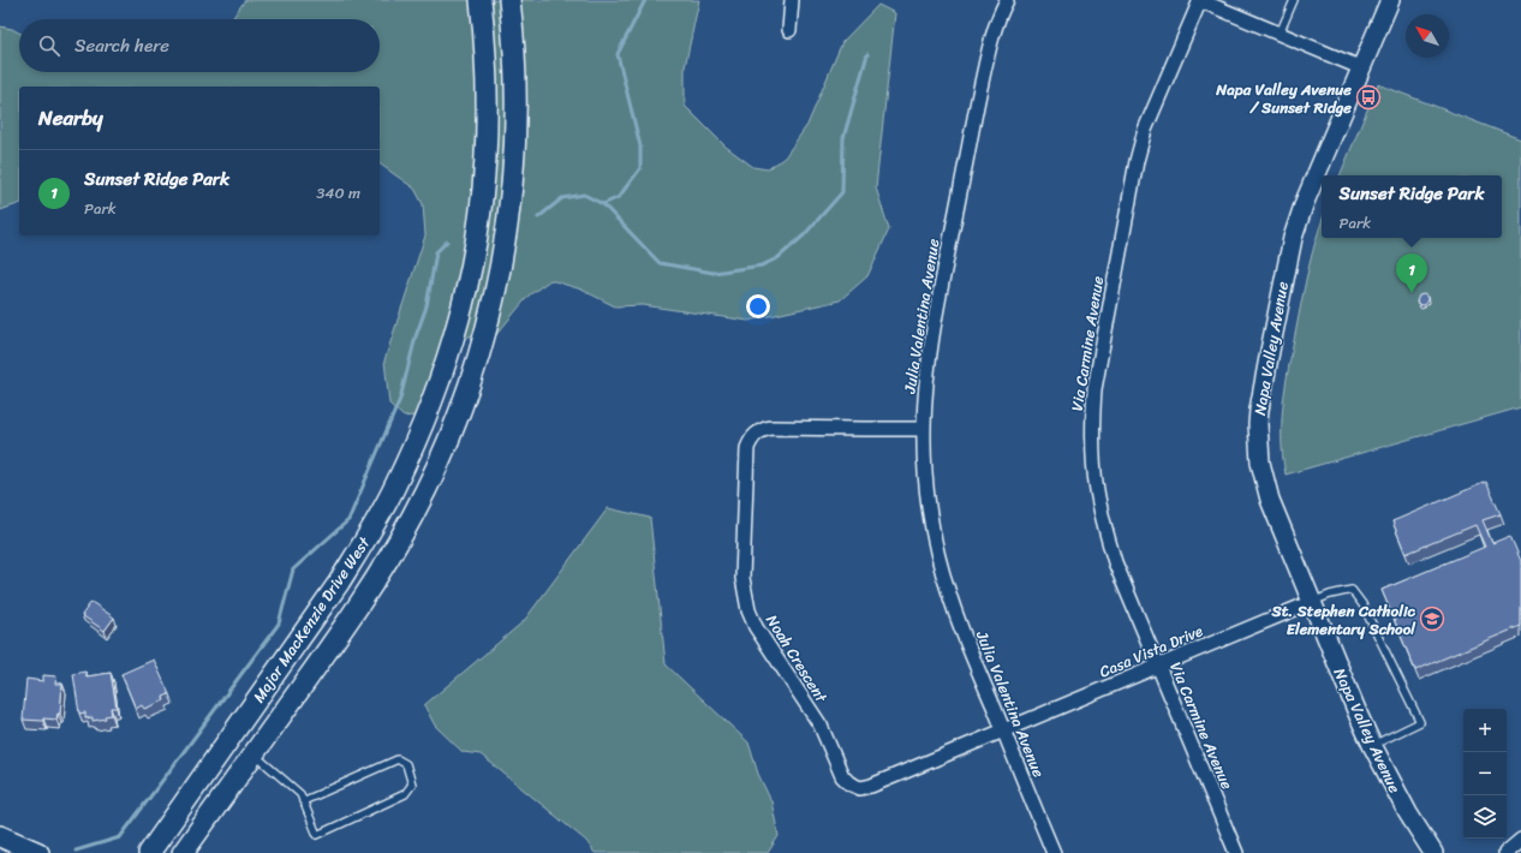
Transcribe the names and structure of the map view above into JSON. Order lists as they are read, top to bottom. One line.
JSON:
{"streets":{"main road":["Major MacKenzie Drive West"],"street":["Julia Valentina Avenue","Via Carmine Avenue","Napa Valley Avenue","Casa Vista Drive","Noah Crescent"]},"crossings":[["Julia Valentina Avenue","Casa Vista Drive"],["Julia Valentina Avenue","Noah Crescent"],["Via Carmine Avenue","Casa Vista Drive"],["Napa Valley Avenue","Casa Vista Drive"],["Casa Vista Drive","Noah Crescent"]],"places":{"bus stop":["Napa Valley Avenue / Sunset Ridge"],"school or university":["St. Stephen Catholic Elementary School"]},"north":"top left","page":{"search":"Search here","heading":"Nearby","list":[{"mark":"1","name":"Sunset Ridge Park","note":"Park","value":"340 m"}],"popup":["Sunset Ridge Park","Park"],"pins":"1","map_buttons":["+","−"]}}
